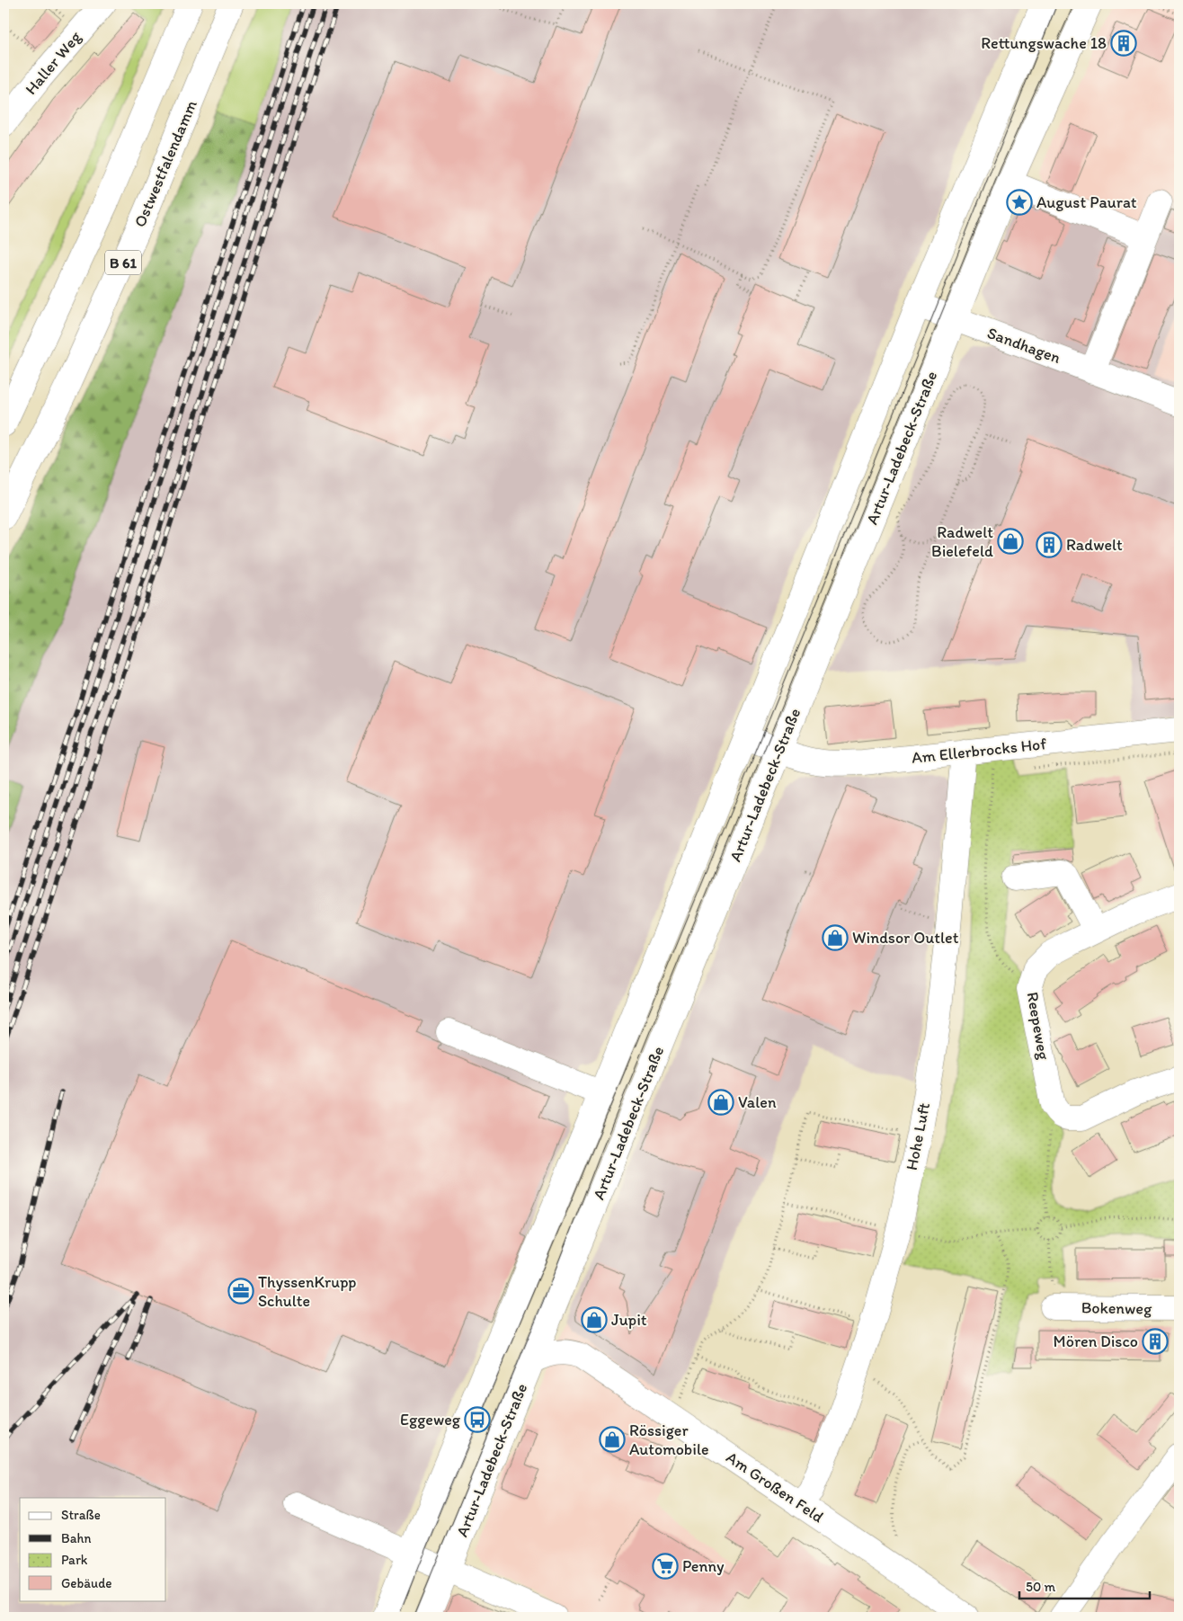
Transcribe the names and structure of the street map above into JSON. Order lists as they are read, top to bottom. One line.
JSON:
{"streets":{"main road":["Haller Weg","Ostwestfalendamm","B 61","Sandhagen","Artur-Ladebeck-Straße","Am Ellerbrocks Hof","Reepeweg","Hohe Luft","Bokenweg","Am Großen Feld"]},"crossings":[["Sandhagen","Artur-Ladebeck-Straße"],["Artur-Ladebeck-Straße","Am Ellerbrocks Hof"],["Artur-Ladebeck-Straße","Am Großen Feld"],["Am Ellerbrocks Hof","Hohe Luft"],["Hohe Luft","Am Großen Feld"]],"places":{"building":["Rettungswache 18","Radwelt","Mören Disco"],"place":["August Paurat"],"shop":["Radwelt Bielefeld","Windsor Outlet","Valen","Jupit","Rössiger Automobile"],"office":["ThyssenKrupp Schulte"],"bus stop":["Eggeweg"],"supermarket":["Penny"]},"legend":["Straße","Bahn","Park","Gebäude"],"scale_bar":"50 m"}
